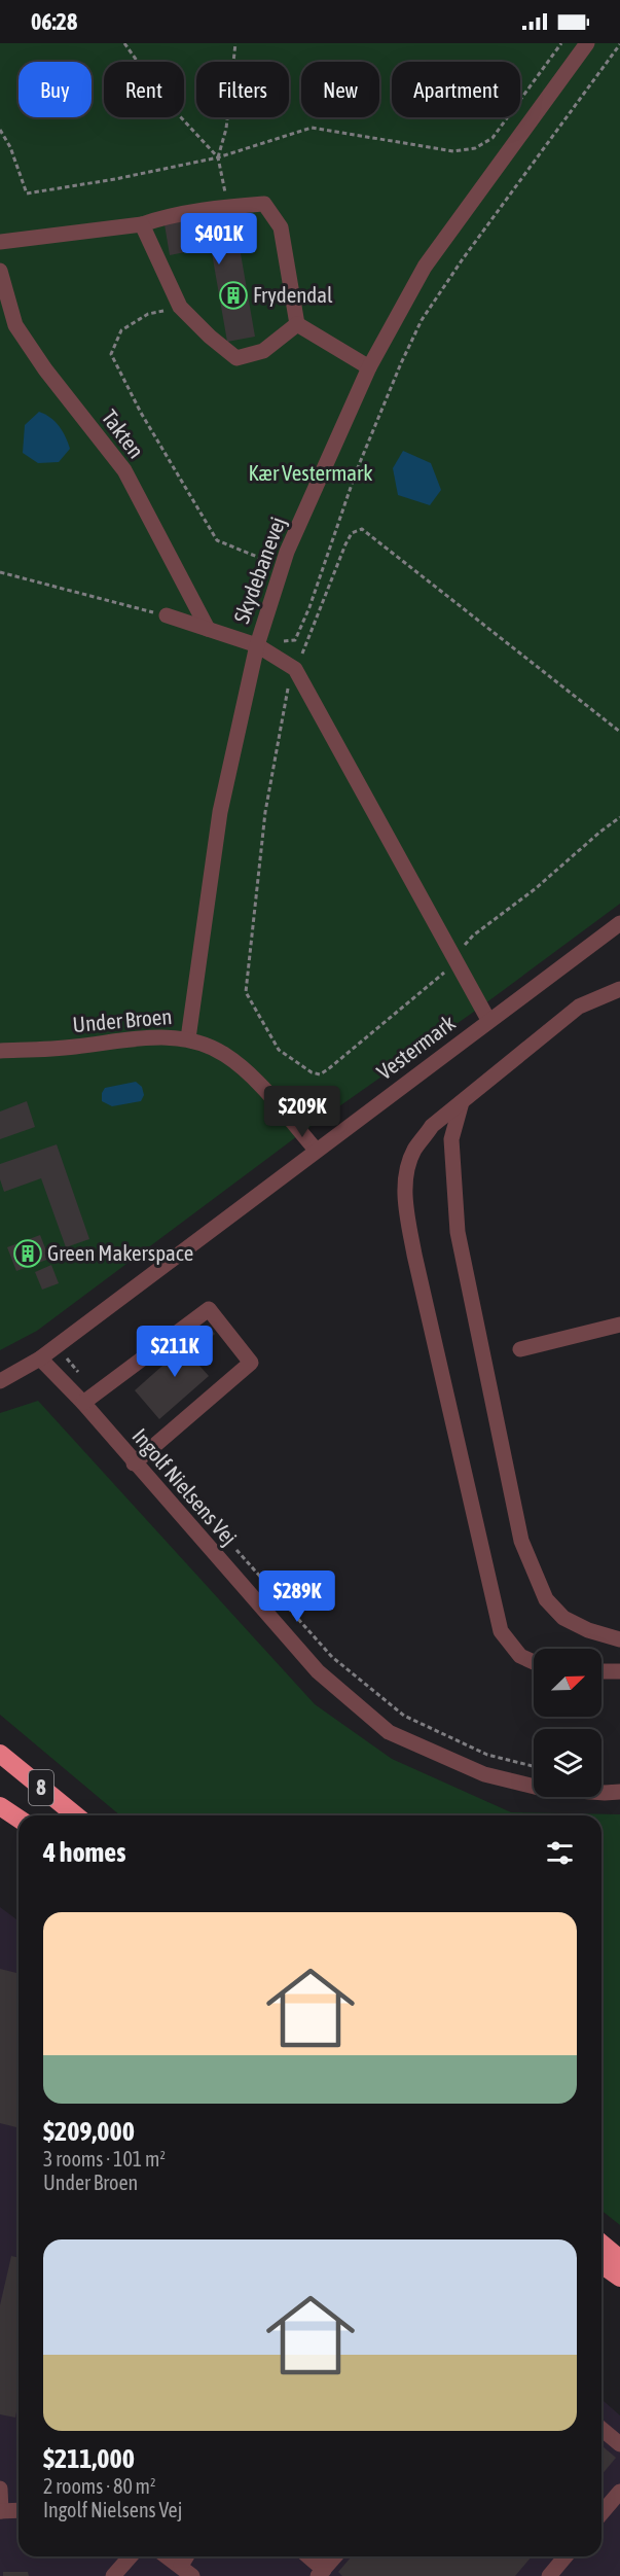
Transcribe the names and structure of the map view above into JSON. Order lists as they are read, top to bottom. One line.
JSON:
{"streets":{"highway":["8"],"street":["Takten","Skydebanevej","Under Broen","Vestermark","Ingolf Nielsens Vej"]},"crossings":[["Skydebanevej","Under Broen"],["Under Broen","Vestermark"],["Vestermark","Ingolf Nielsens Vej"]],"parks":["Kær Vestermark"],"places":{"building":["Frydendal","Green Makerspace"]},"north":"top right","page":{"status":"06:28","chip":["Buy","Rent","Filters","New","Apartment"],"price":["$401K","$209K","$211K","$289K"],"heading":"4 homes","list":[{"name":"$209,000","note":"3 rooms · 101 m² · Under Broen"},{"name":"$211,000","note":"2 rooms · 80 m² · Ingolf Nielsens Vej"}]}}
